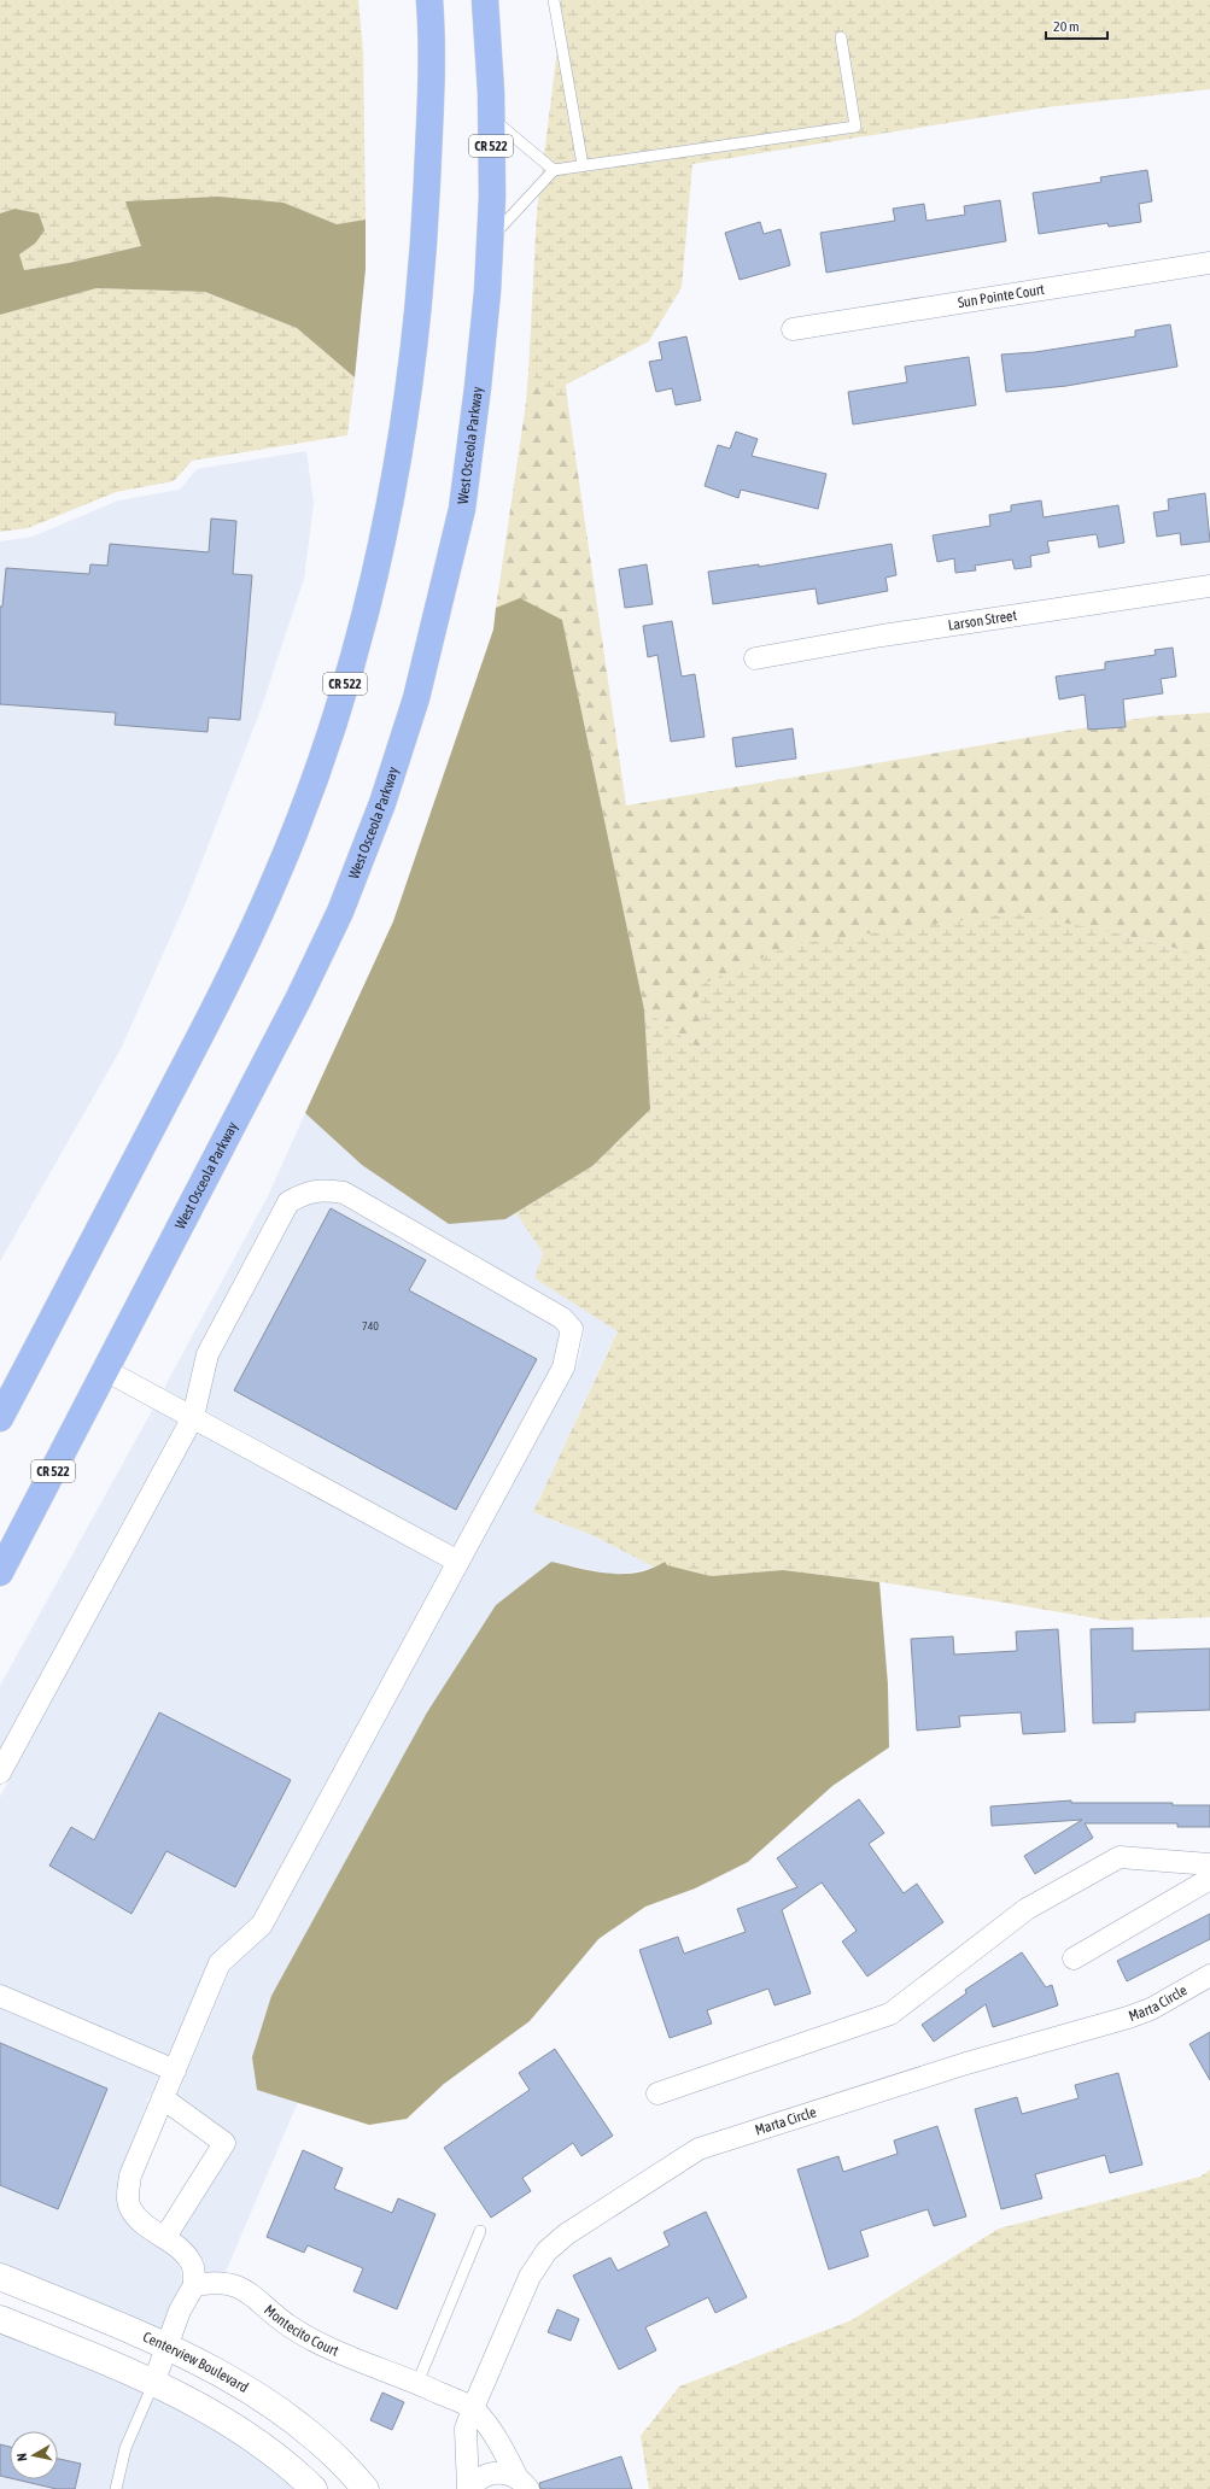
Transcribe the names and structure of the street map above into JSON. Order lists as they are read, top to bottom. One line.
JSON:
{"streets":{"main road":["CR 522","West Osceola Parkway"],"street":["Sun Pointe Court","Larson Street","Marta Circle","Montecito Court","Centerview Boulevard"]},"crossings":[["Marta Circle","Montecito Court"]],"house_numbers":["740"],"scale_bar":"20 m","north":"left"}
